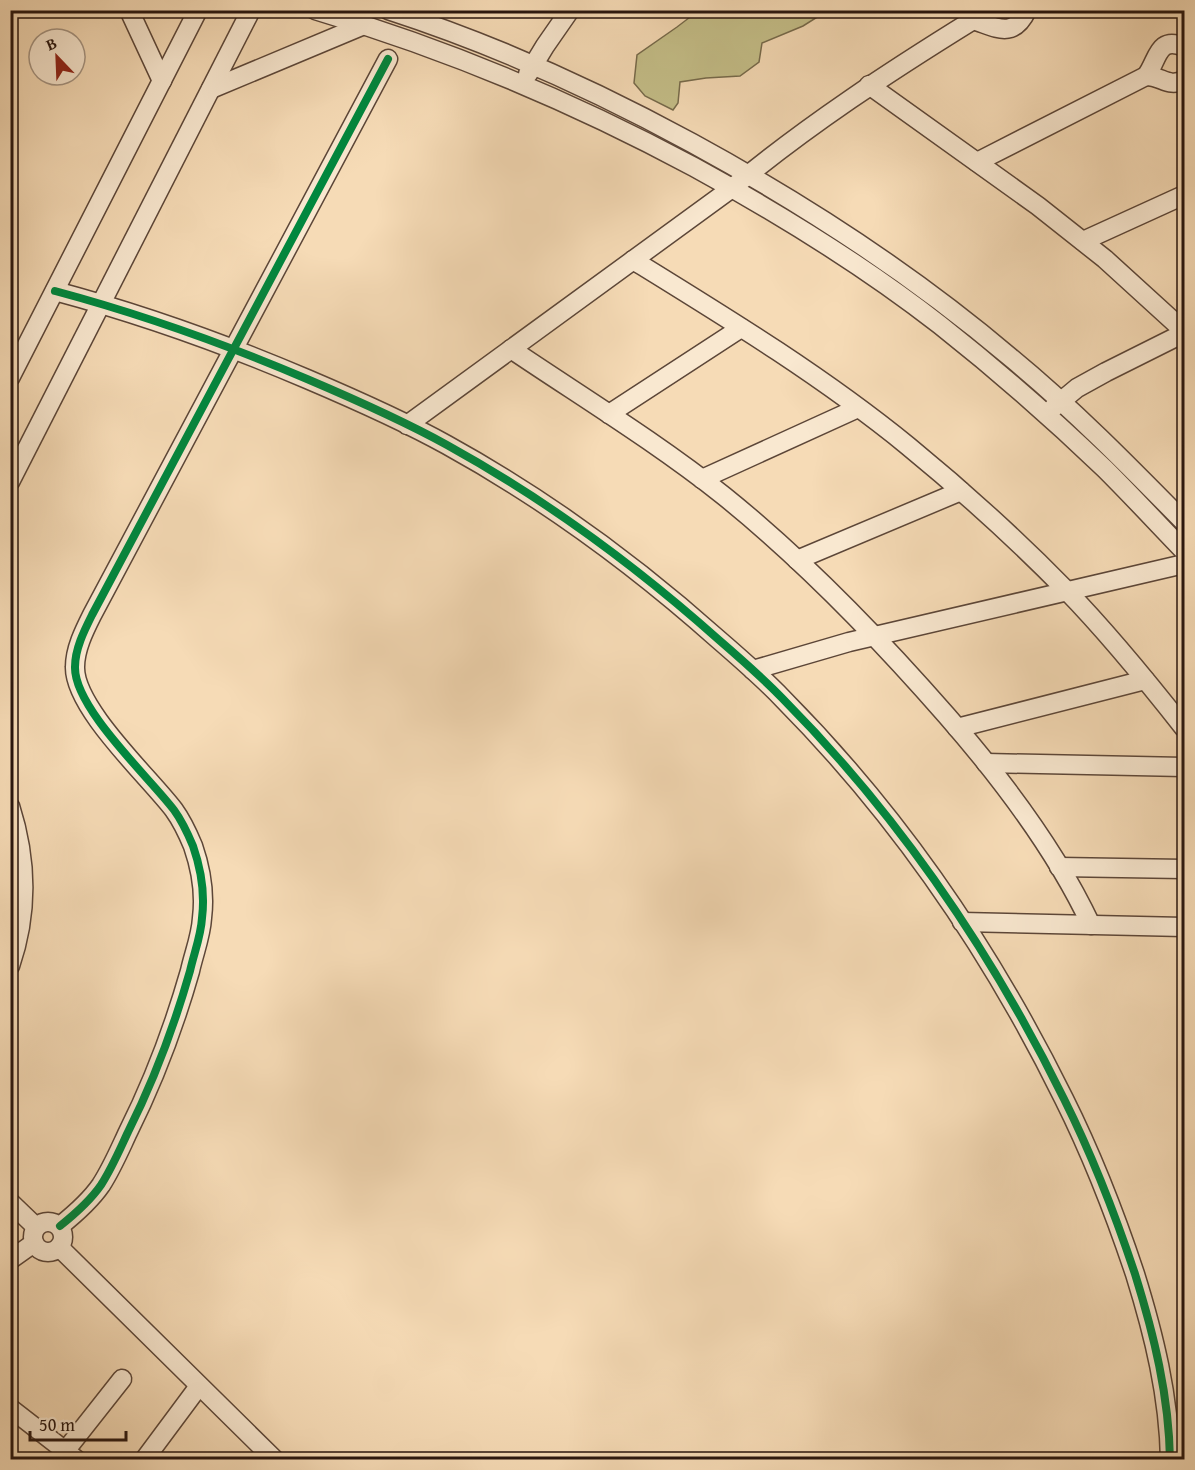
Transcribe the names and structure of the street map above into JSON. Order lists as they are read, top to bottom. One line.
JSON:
{"scale_bar":"50 m","north":"top left"}
